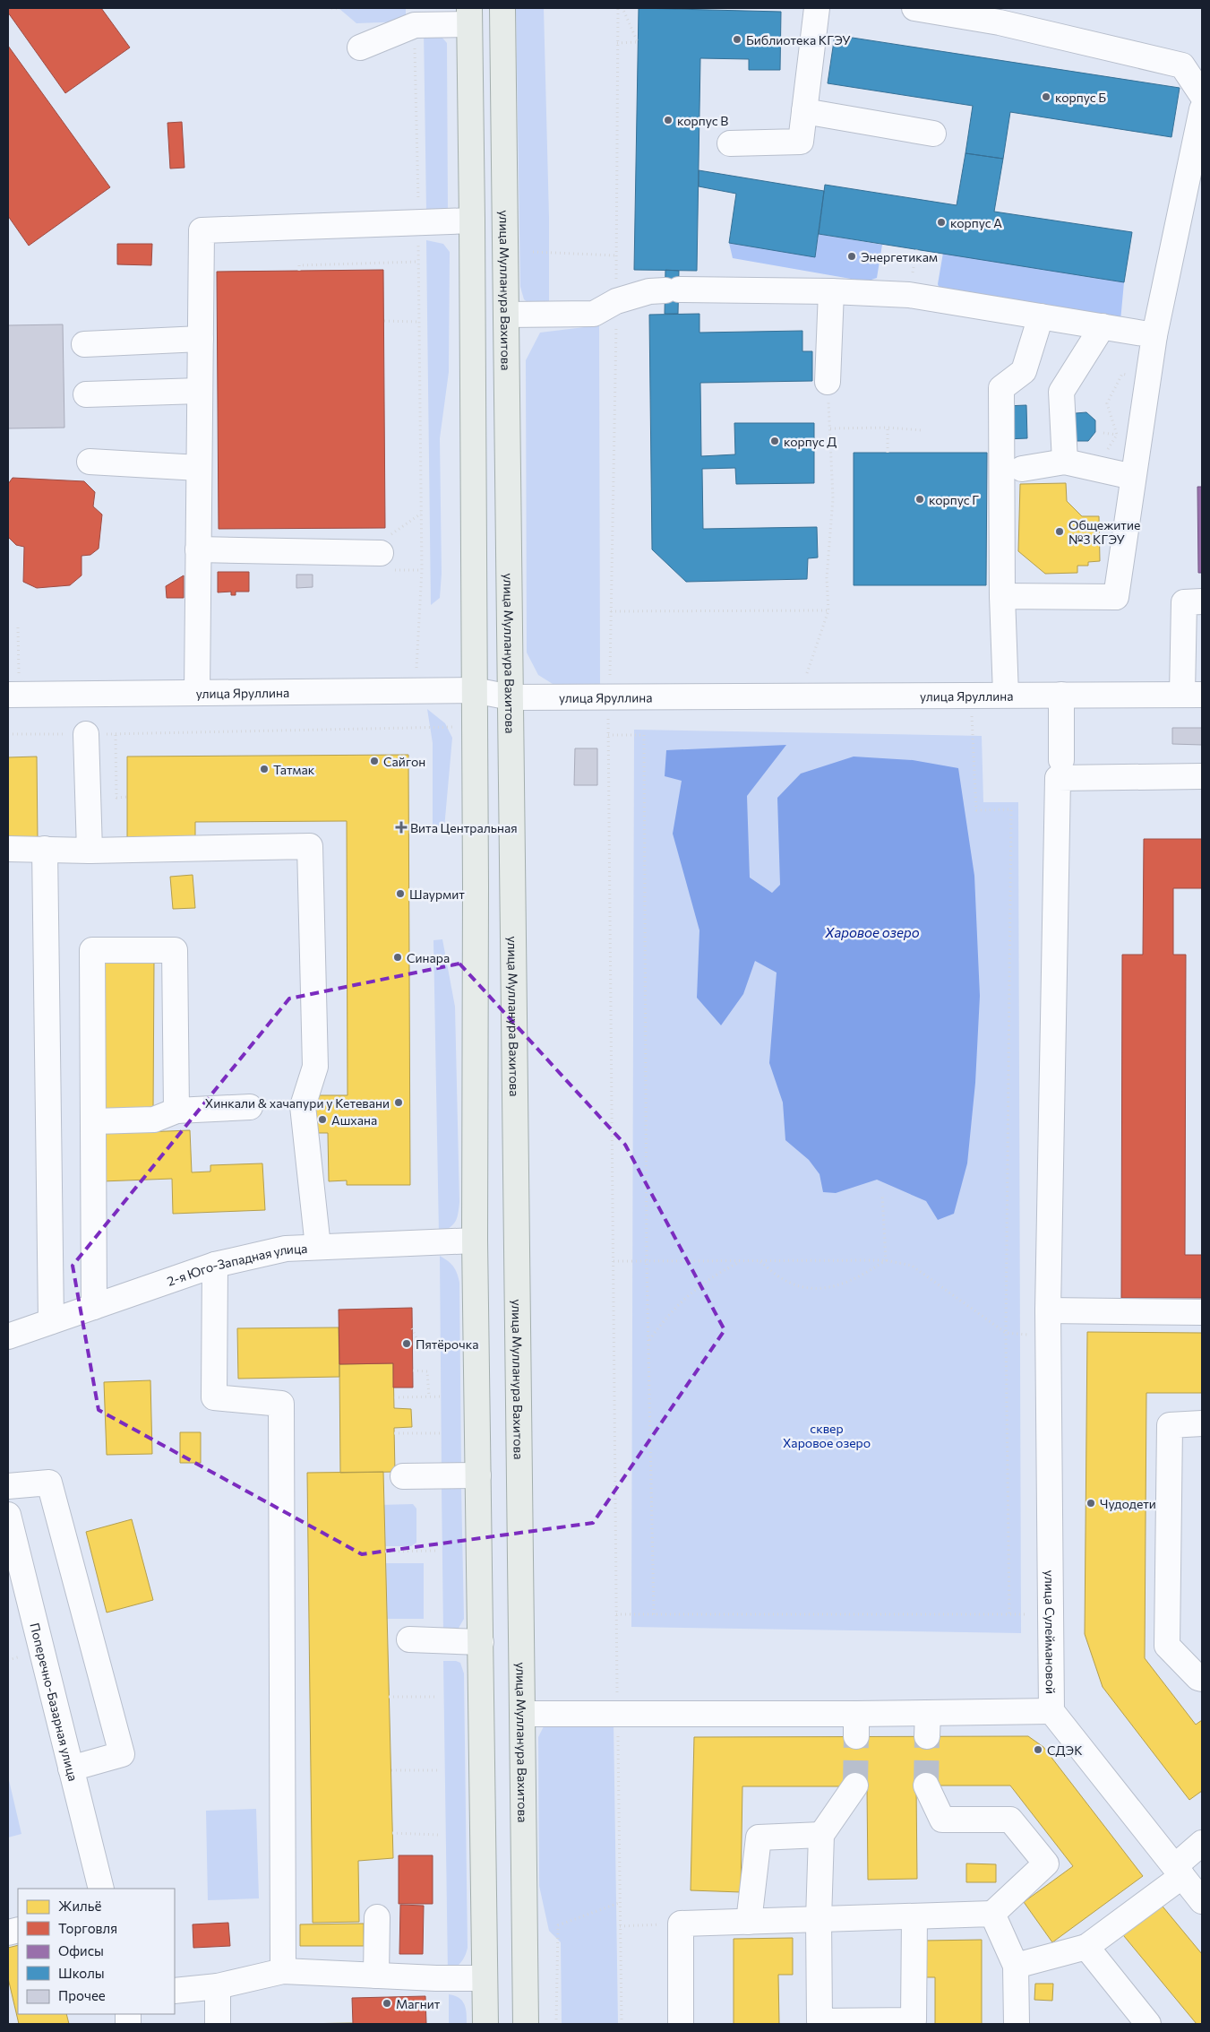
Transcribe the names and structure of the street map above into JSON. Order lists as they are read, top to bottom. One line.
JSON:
{"streets":{"main road":["улица Мулланура Вахитова"],"street":["улица Яруллина","2-я Юго-Западная улица","улица Сулеймановой","Поперечно-Базарная улица"]},"crossings":[["улица Мулланура Вахитова","улица Яруллина"]],"water":["Харовое озеро"],"parks":["сквер Харовое озеро"],"places":{"other":["Библиотека КГЭУ","корпус Б","корпус В","корпус А","Энергетикам","корпус Д","корпус Г","Общежитие №3 КГЭУ","Сайгон","Татмак","Шаурмит","Синара","Хинкали & хачапури у Кетевани","Ашхана","Пятёрочка","Чудодети","СДЭК","Магнит"],"health":["Вита Центральная"]},"legend":["Жильё","Торговля","Офисы","Школы","Прочее"]}
